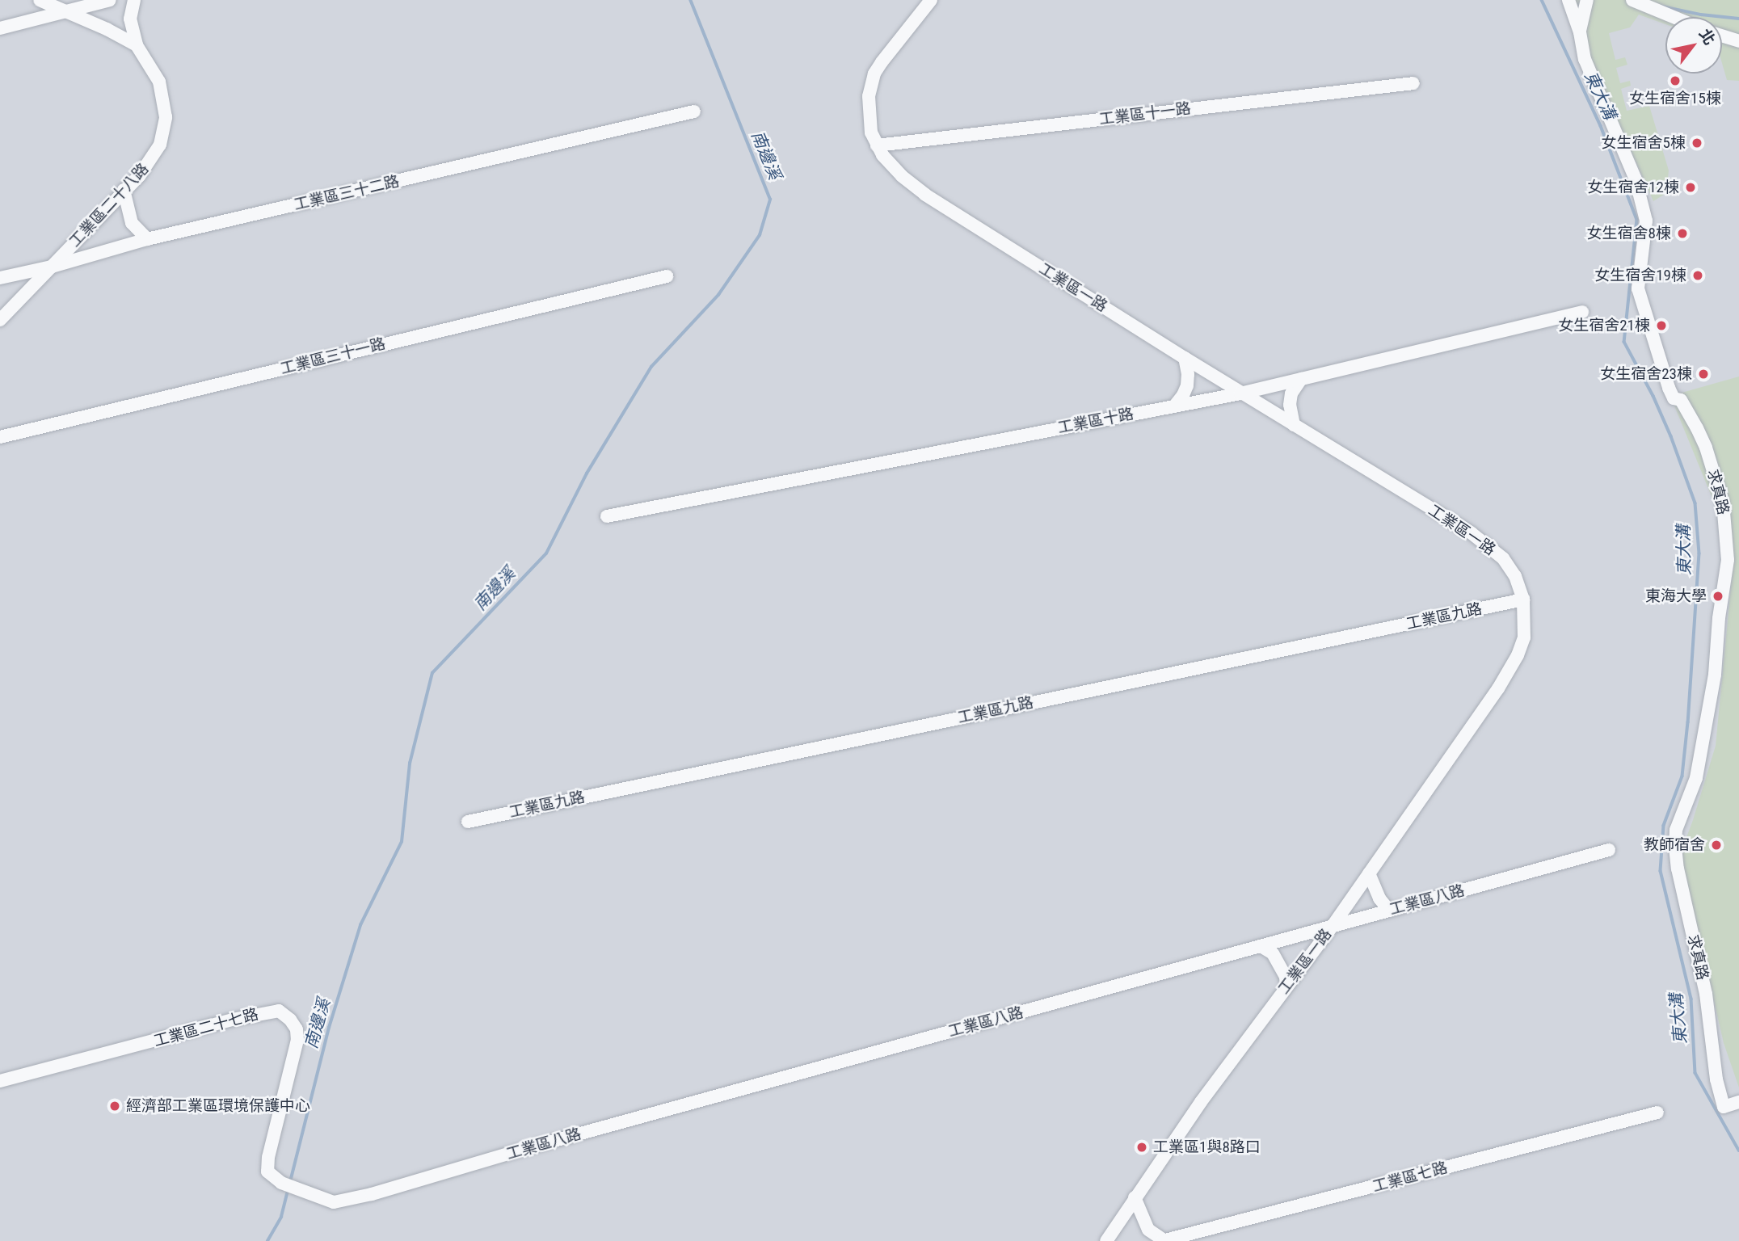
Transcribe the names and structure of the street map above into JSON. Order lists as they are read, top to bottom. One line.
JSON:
{"streets":{"street":["工業區十一路","工業區三十二路","工業區二十八路","工業區一路","工業區三十一路","工業區十路","求真路","工業區九路","工業區八路","工業區二十七路","工業區七路"]},"crossings":[["工業區十一路","工業區一路"],["工業區三十二路","工業區二十八路"],["工業區一路","工業區十路"],["工業區一路","工業區九路"],["工業區一路","工業區八路"],["工業區八路","工業區二十七路"]],"water":["東大溝","南邊溪"],"places":["女生宿舍15棟","女生宿舍5棟","女生宿舍12棟","女生宿舍8棟","女生宿舍19棟","女生宿舍21棟","女生宿舍23棟","東海大學","教師宿舍","經濟部工業區環境保護中心","工業區1與8路口"],"north":"top right"}
